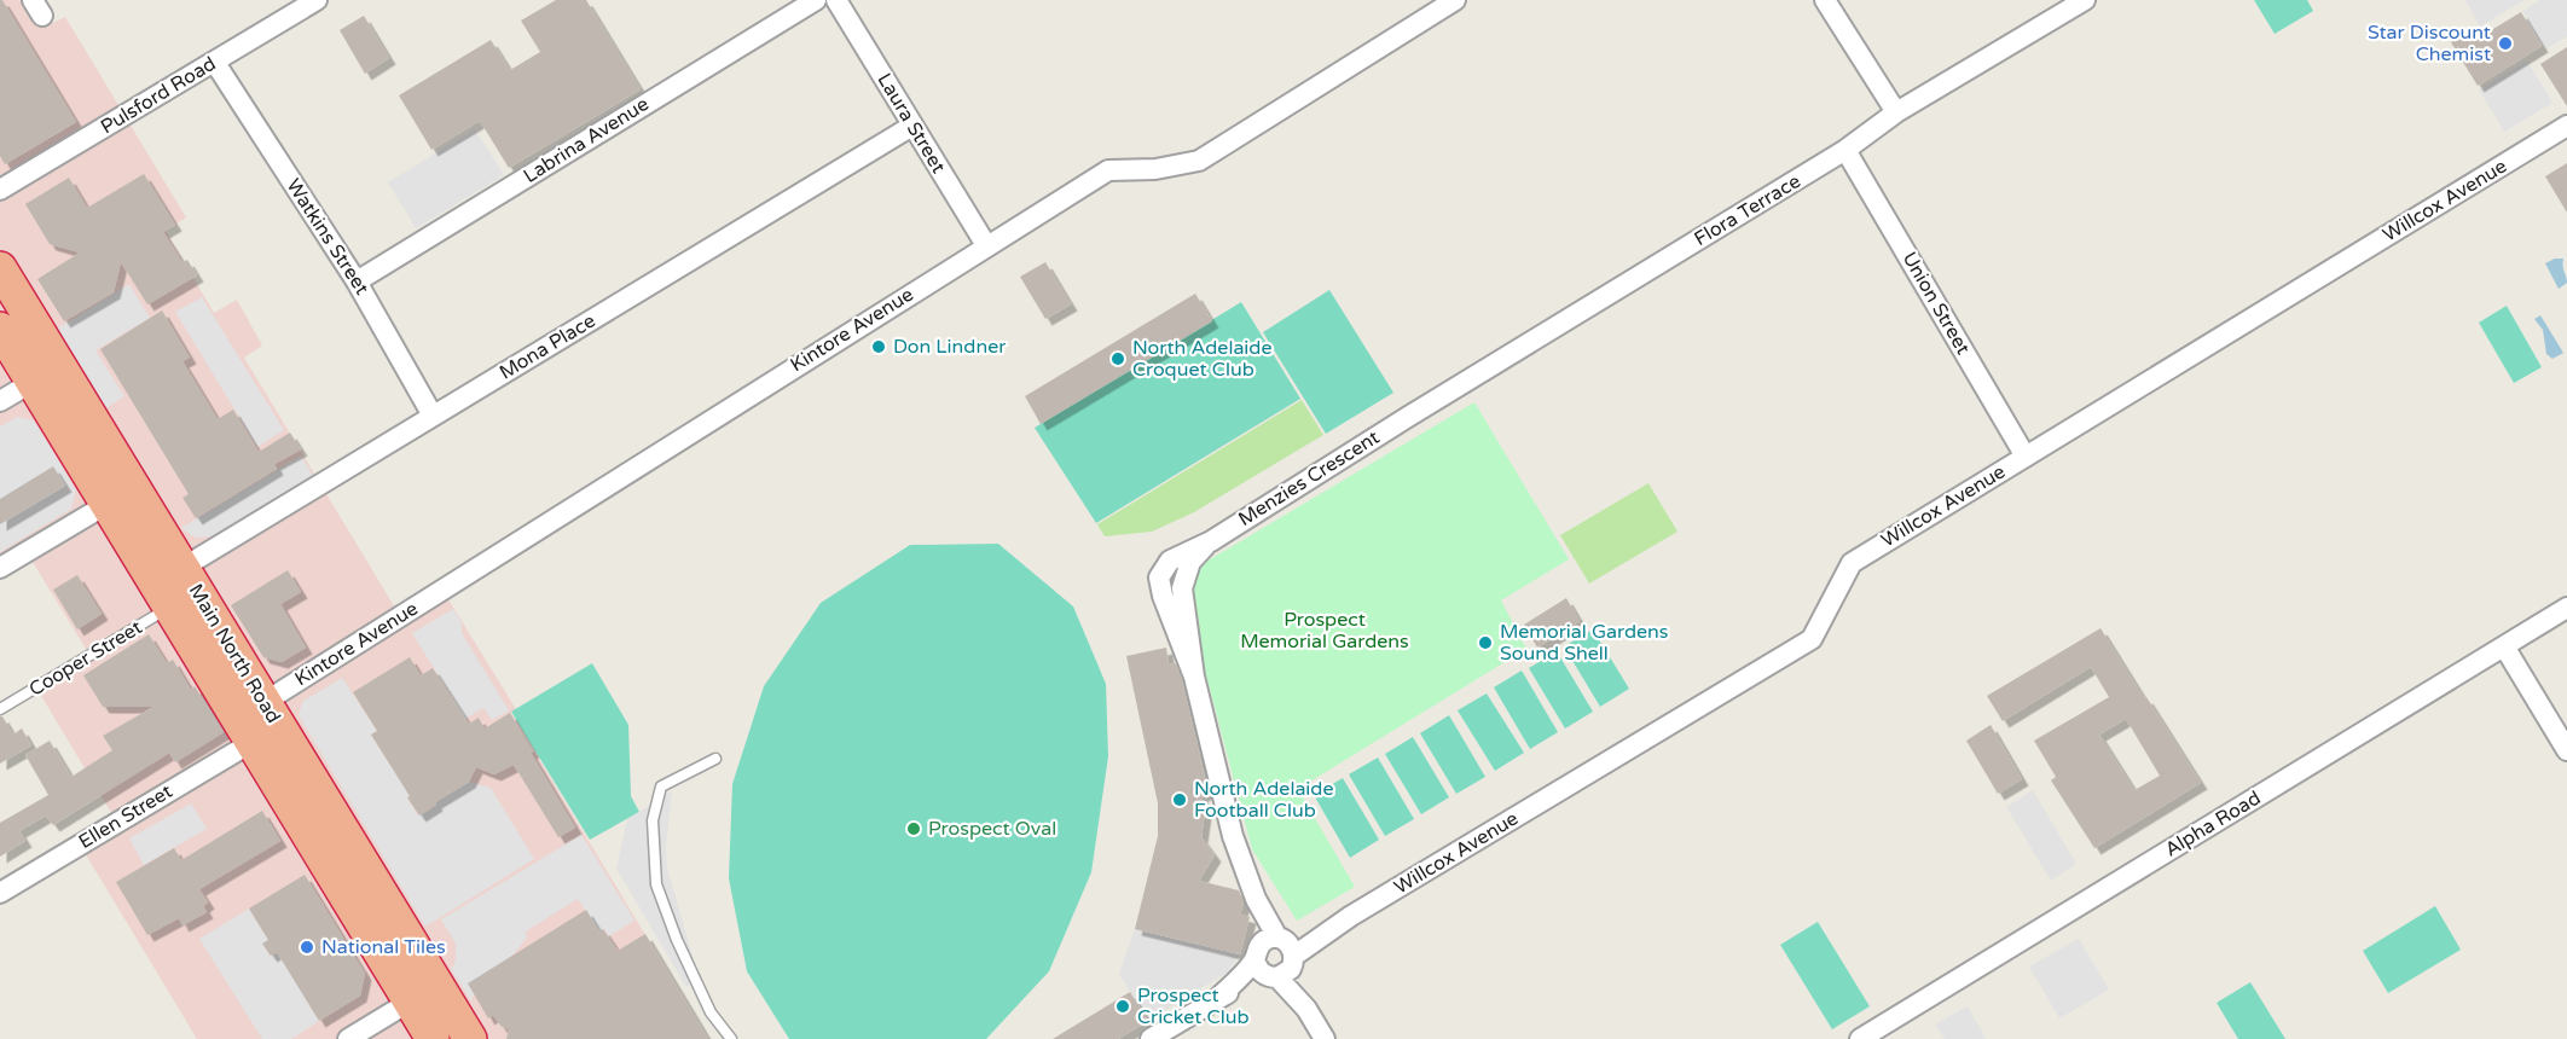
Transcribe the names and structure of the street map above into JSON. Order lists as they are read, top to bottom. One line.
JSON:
{"streets":{"highway":["Main North Road"],"street":["Pulsford Road","Laura Street","Labrina Avenue","Willcox Avenue","Flora Terrace","Watkins Street","Union Street","Kintore Avenue","Mona Place","Menzies Crescent","Ellen Street","Alpha Road"],"lane":["Cooper Street"]},"crossings":[["Pulsford Road","Watkins Street"],["Laura Street","Kintore Avenue"],["Laura Street","Mona Place"],["Labrina Avenue","Watkins Street"],["Willcox Avenue","Union Street"],["Willcox Avenue","Menzies Crescent"],["Flora Terrace","Union Street"],["Flora Terrace","Menzies Crescent"],["Watkins Street","Mona Place"],["Kintore Avenue","Main North Road"],["Mona Place","Main North Road"],["Main North Road","Cooper Street"],["Main North Road","Ellen Street"]],"parks":["Prospect Memorial Gardens"],"places":["Star Discount Chemist","Don Lindner","North Adelaide Croquet Club","Memorial Gardens Sound Shell","North Adelaide Football Club","Prospect Oval","National Tiles","Prospect Cricket Club"]}
